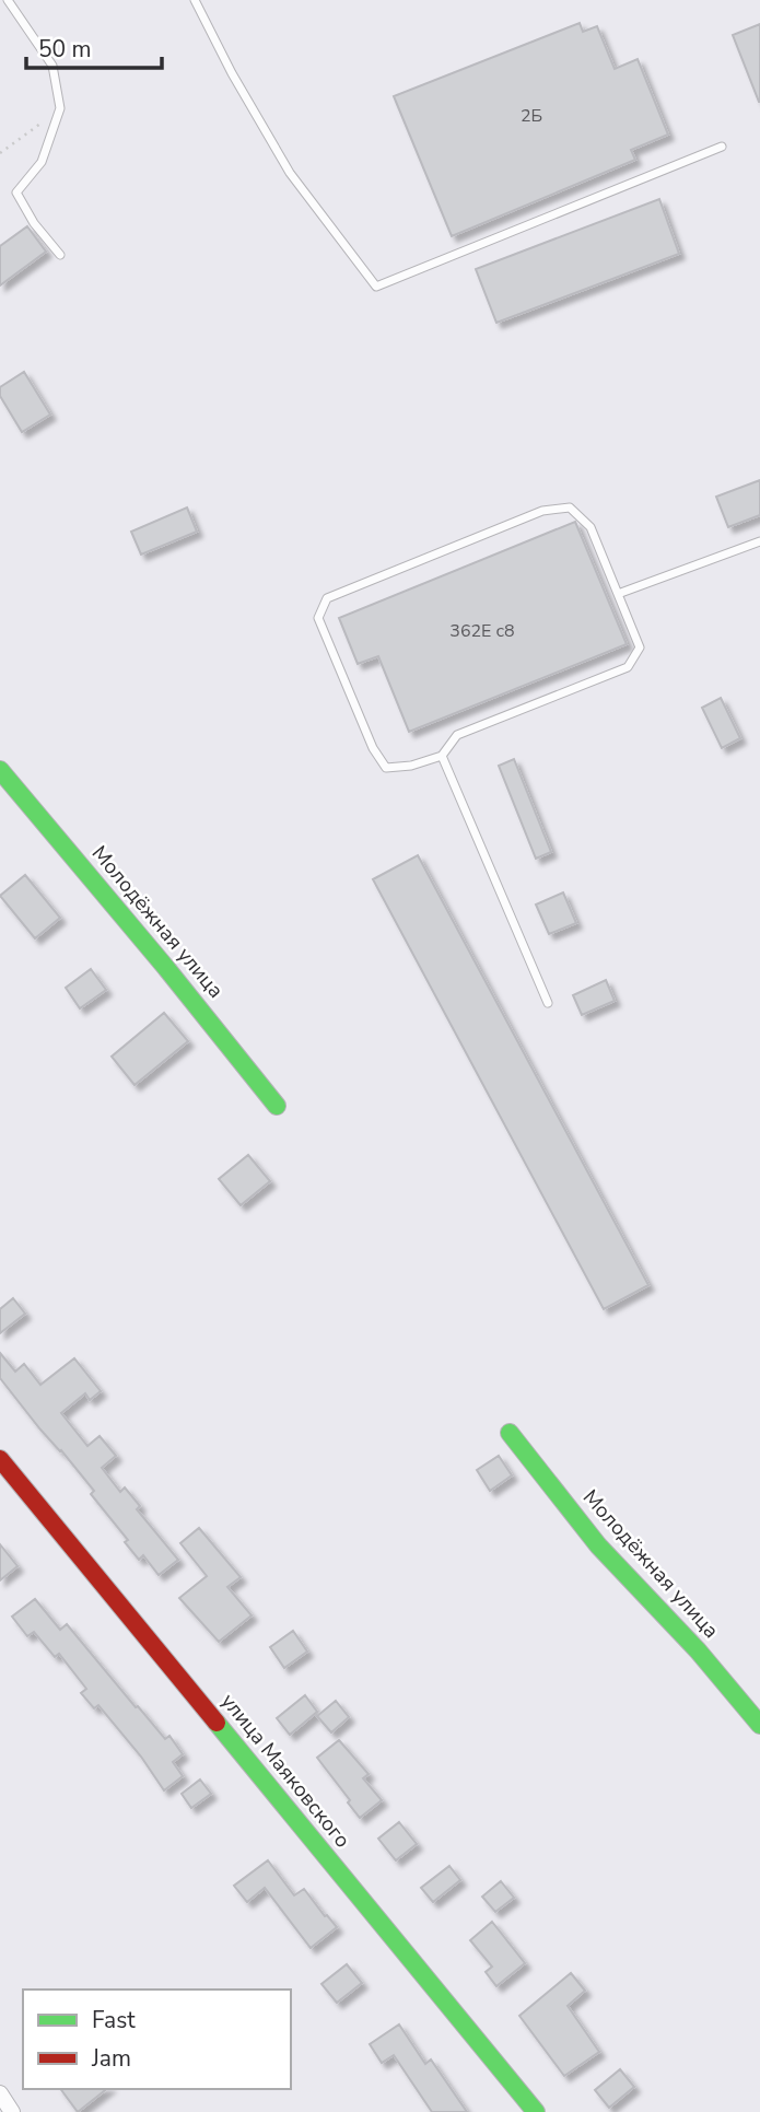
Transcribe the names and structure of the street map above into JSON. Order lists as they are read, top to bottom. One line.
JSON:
{"streets":{"street":["Молодёжная улица","улица Маяковского"]},"house_numbers":["2Б","362Е с8"],"legend":["Fast","Jam"],"scale_bar":"50 m"}
